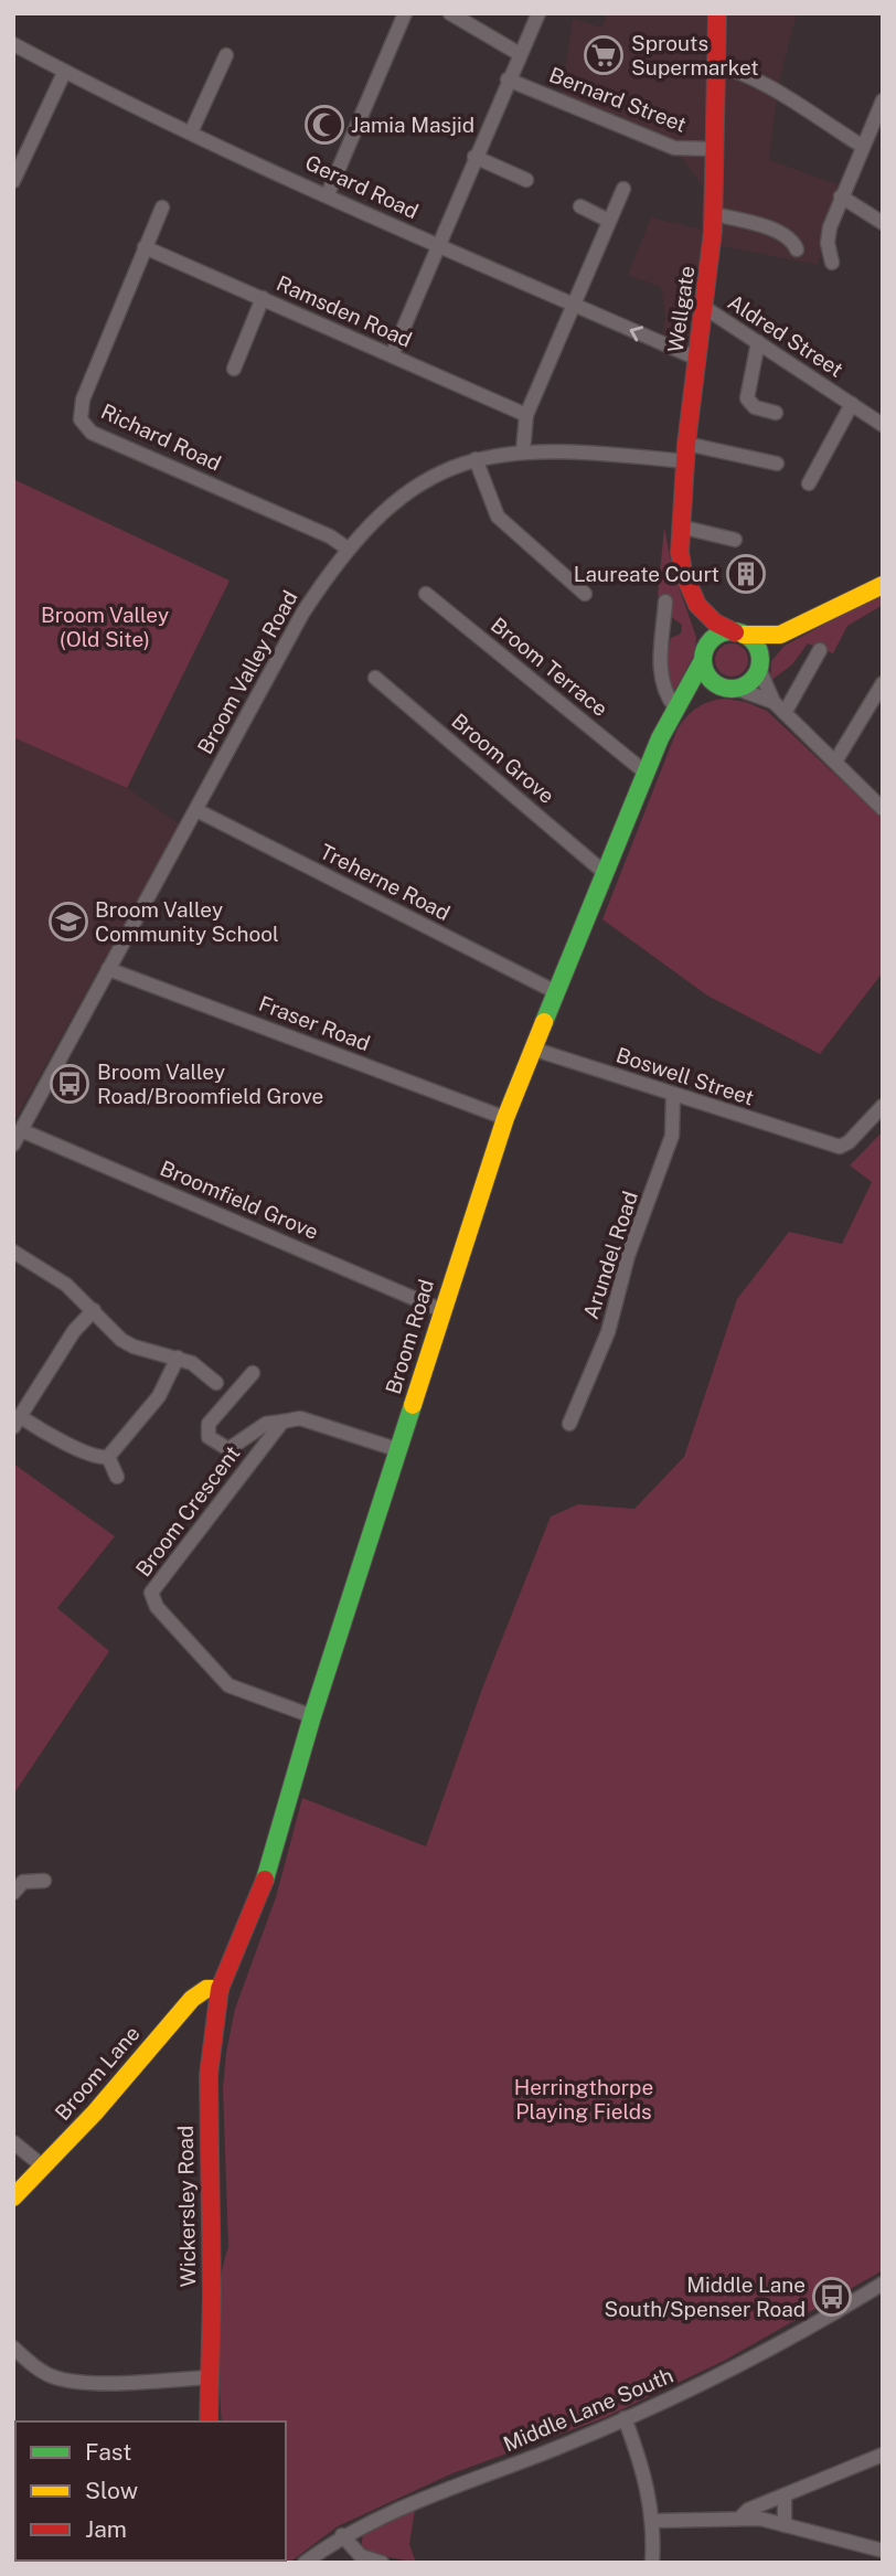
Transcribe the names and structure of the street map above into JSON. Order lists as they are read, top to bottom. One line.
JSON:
{"streets":{"main road":["Wellgate","Broom Road","Broom Lane","Wickersley Road"],"street":["Bernard Street","Gerard Road","Ramsden Road","Aldred Street","Richard Road","Broom Terrace","Broom Valley Road","Broom Grove","Treherne Road","Fraser Road","Boswell Street","Broomfield Grove","Arundel Road","Broom Crescent","Middle Lane South"]},"crossings":[["Bernard Street","Wellgate"],["Gerard Road","Wellgate"],["Wellgate","Aldred Street"],["Wellgate","Broom Valley Road"],["Wellgate","Broom Road"],["Ramsden Road","Richard Road"],["Richard Road","Broom Valley Road"],["Broom Terrace","Broom Road"],["Broom Valley Road","Treherne Road"],["Broom Valley Road","Fraser Road"],["Broom Valley Road","Broomfield Grove"],["Broom Grove","Broom Road"],["Treherne Road","Broom Road"],["Fraser Road","Broom Road"],["Boswell Street","Arundel Road"],["Boswell Street","Broom Road"],["Broomfield Grove","Broom Road"],["Broom Road","Broom Crescent"],["Broom Road","Broom Lane"],["Broom Road","Wickersley Road"],["Broom Lane","Wickersley Road"]],"parks":["Broom Valley (Old Site)","Herringthorpe Playing Fields"],"places":{"supermarket":["Sprouts Supermarket"],"mosque":["Jamia Masjid"],"building":["Laureate Court"],"school or university":["Broom Valley Community School"],"bus stop":["Broom Valley Road/Broomfield Grove","Middle Lane South/Spenser Road"]},"legend":["Fast","Slow","Jam"]}
